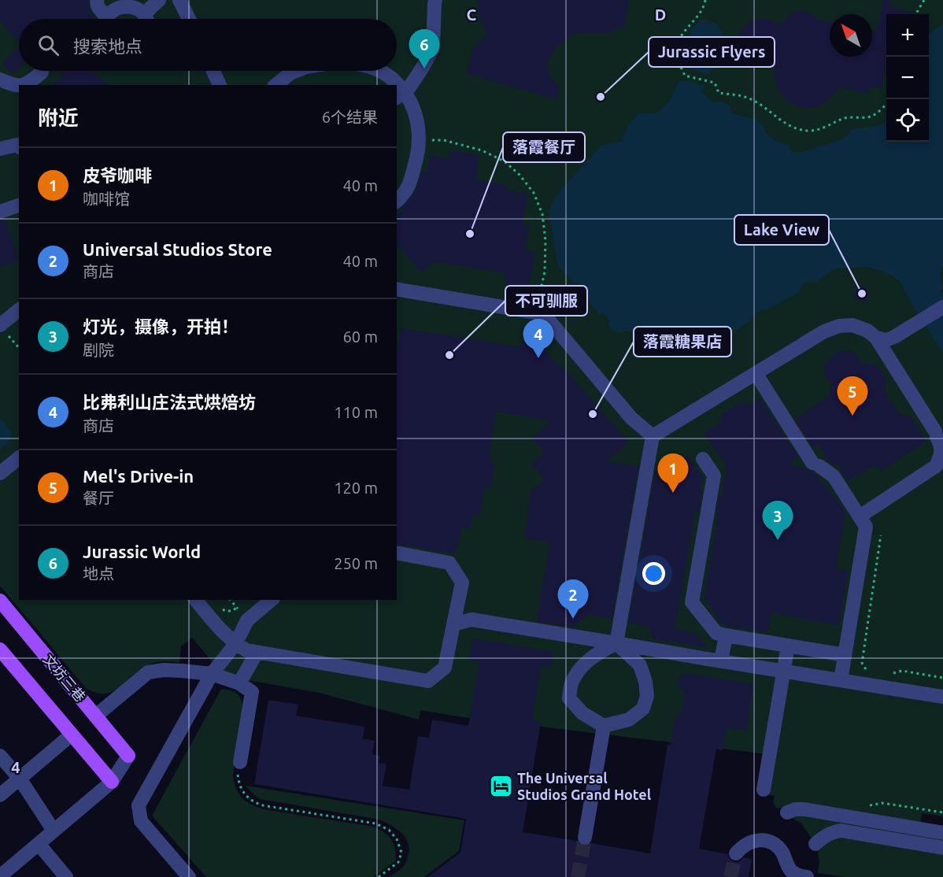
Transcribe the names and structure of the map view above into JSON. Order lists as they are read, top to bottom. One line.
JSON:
{"streets":{"main road":["文坊三巷"]},"places":{"other":["Jurassic Flyers","落霞餐厅","Lake View","不可驯服","落霞糖果店"],"hotel":["The Universal Studios Grand Hotel"]},"north":"top left","page":{"map_buttons":["+","−"],"search":"搜索地点","pins":["6","4","5","1","3","2"],"heading":["附近","6个结果"],"list":[{"mark":"1","name":"皮爷咖啡","note":"咖啡馆","value":"40 m"},{"mark":"2","name":"Universal Studios Store","note":"商店","value":"40 m"},{"mark":"3","name":"灯光，摄像，开拍！","note":"剧院","value":"60 m"},{"mark":"4","name":"比弗利山庄法式烘焙坊","note":"商店","value":"110 m"},{"mark":"5","name":"Mel's Drive-in","note":"餐厅","value":"120 m"},{"mark":"6","name":"Jurassic World","note":"地点","value":"250 m"}]},"grid":{"columns":["C","D"],"rows":["4"]}}
